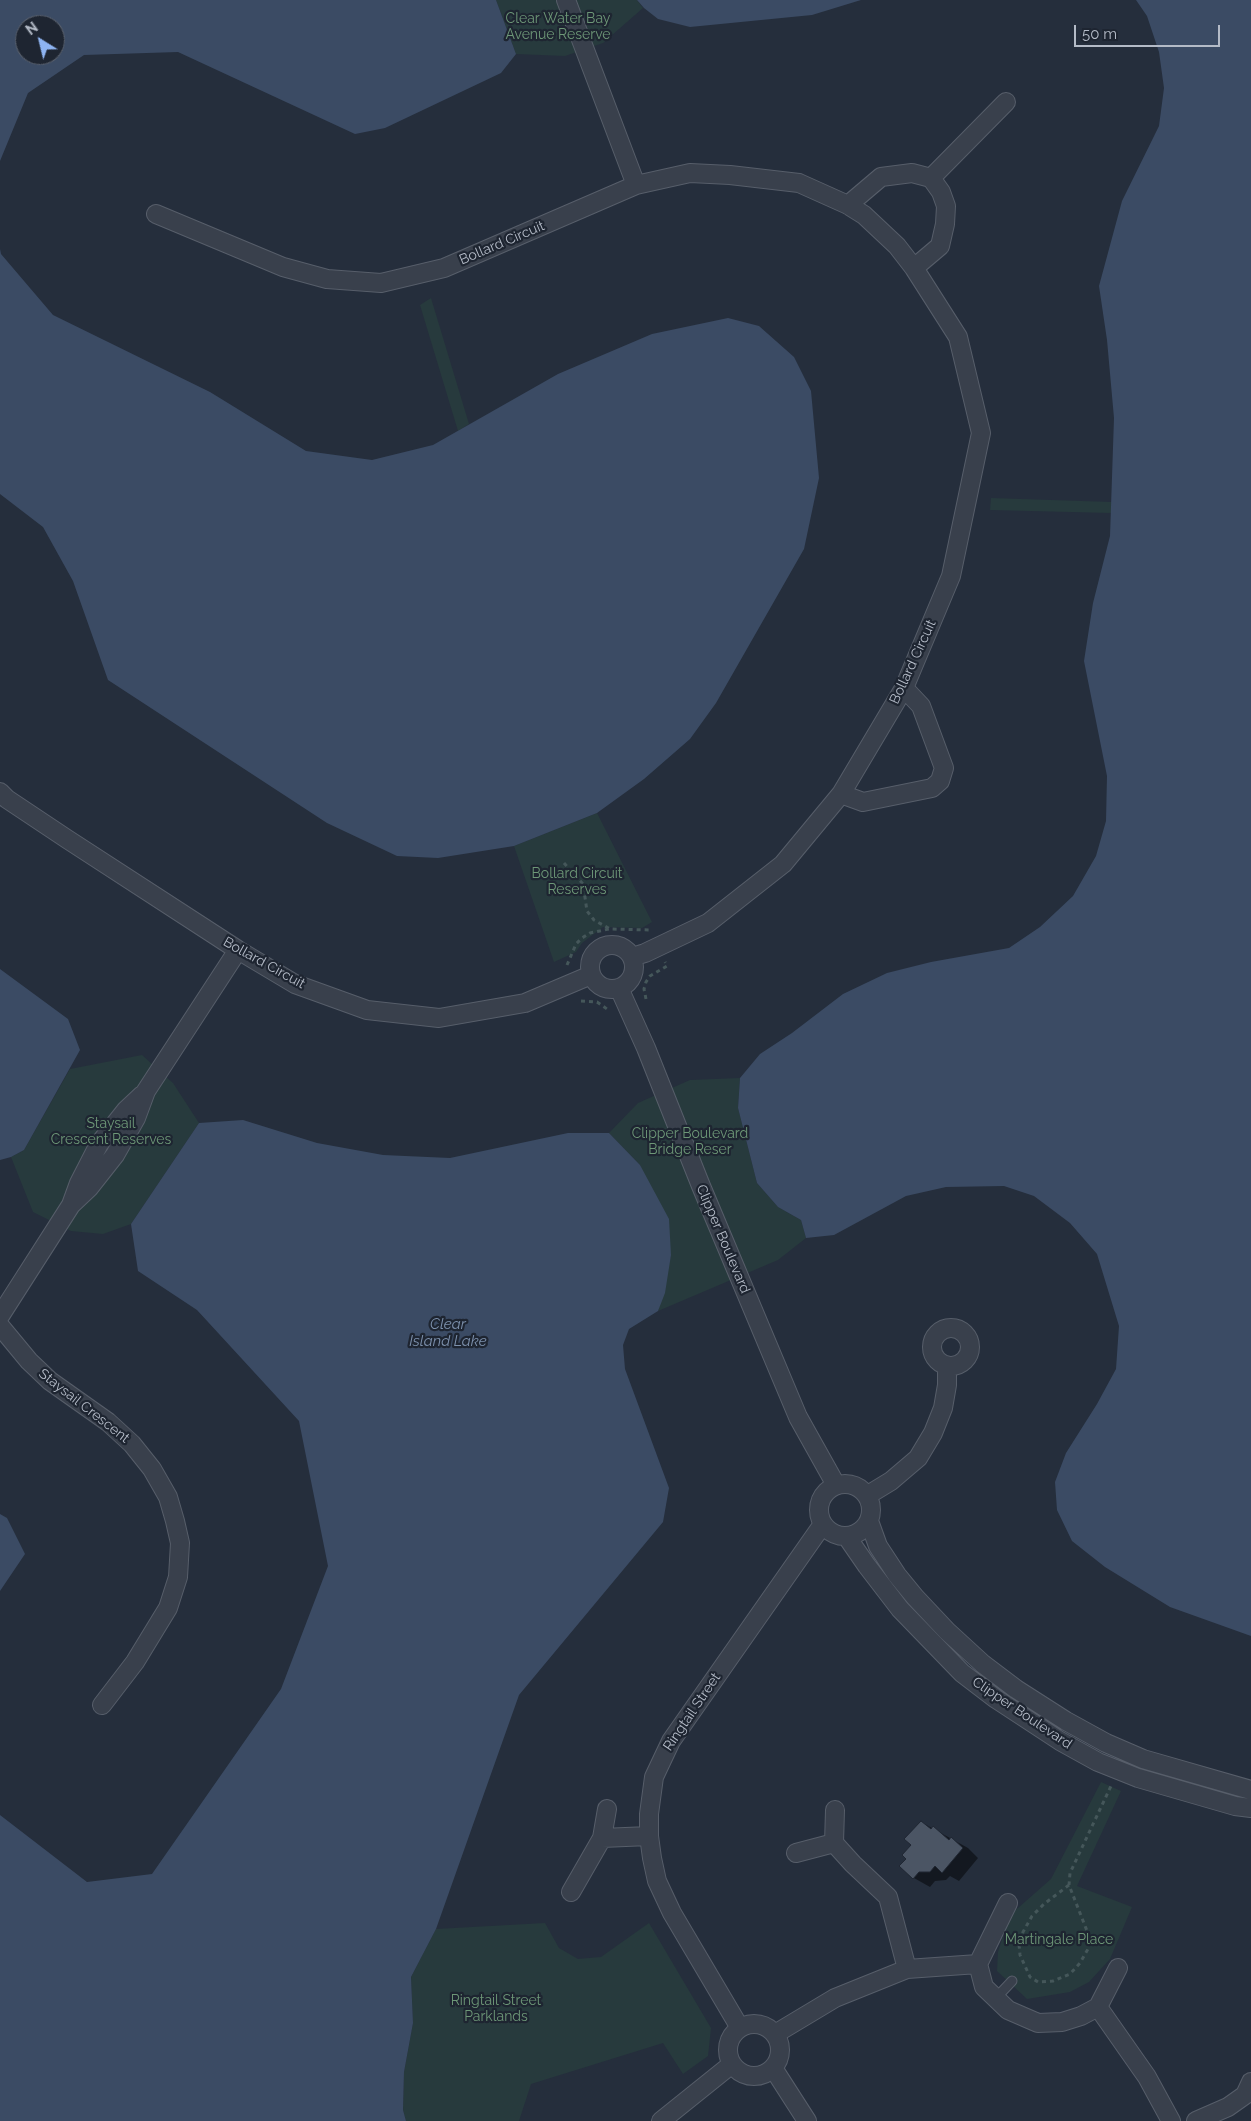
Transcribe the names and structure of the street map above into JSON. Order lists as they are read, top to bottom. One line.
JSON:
{"streets":{"street":["Bollard Circuit","Clipper Boulevard","Staysail Crescent","Ringtail Street"]},"crossings":[["Bollard Circuit","Clipper Boulevard"],["Clipper Boulevard","Ringtail Street"]],"water":["Clear Island Lake"],"parks":["Clear Water Bay Avenue Reserve","Bollard Circuit Reserves","Staysail Crescent Reserves","Clipper Boulevard Bridge Reser","Martingale Place","Ringtail Street Parklands"],"scale_bar":"50 m","north":"top left"}
